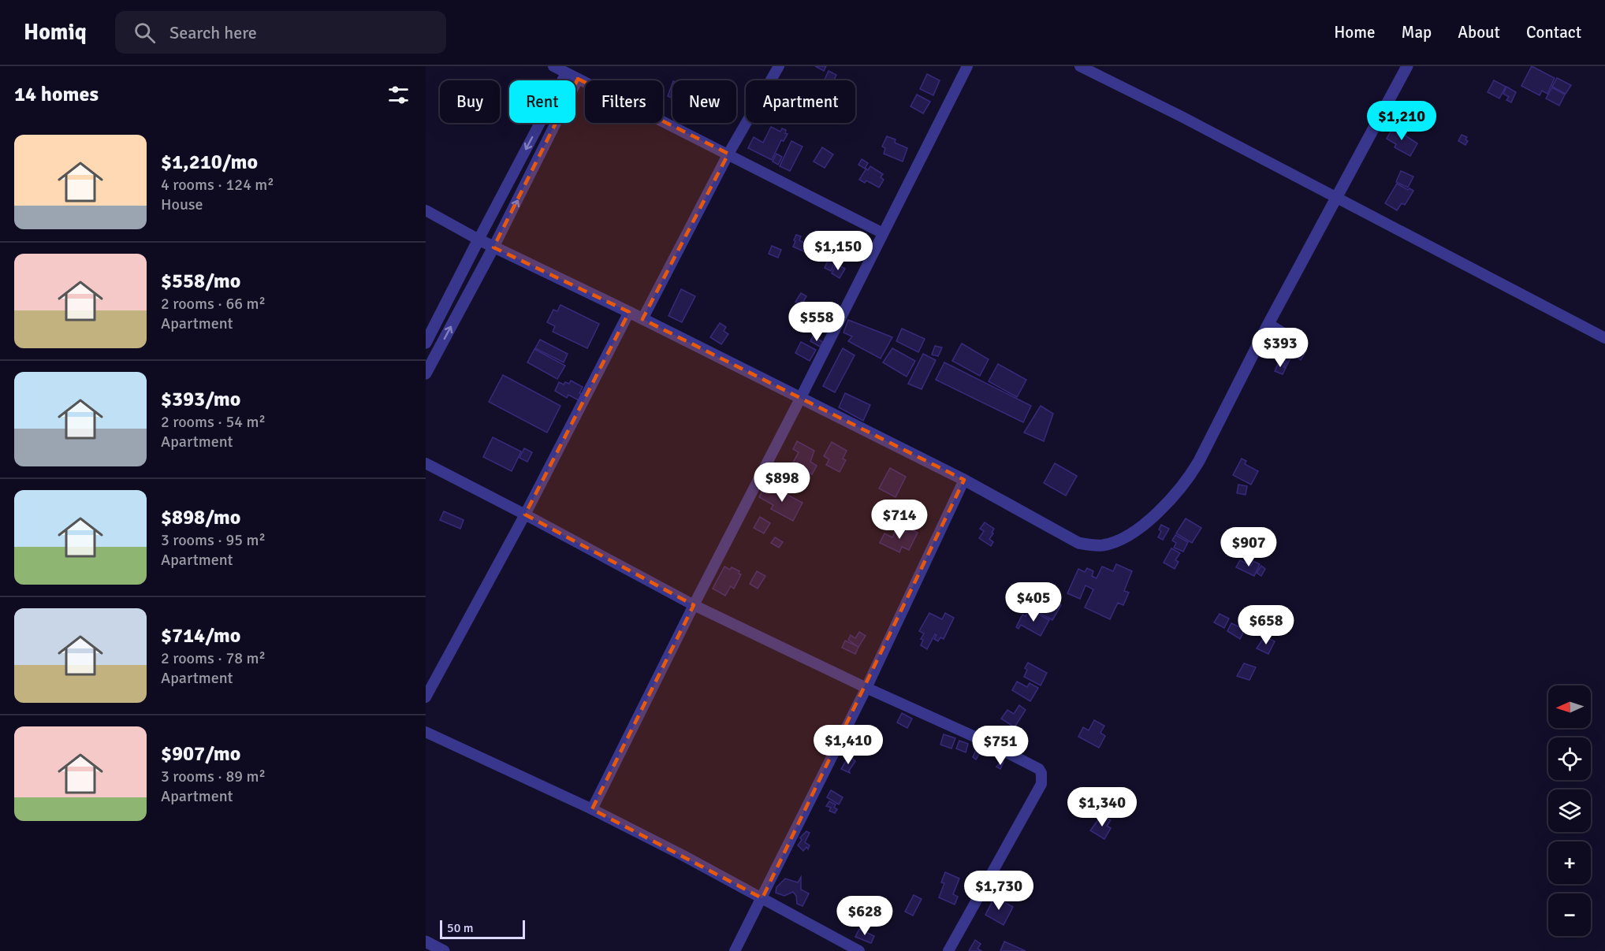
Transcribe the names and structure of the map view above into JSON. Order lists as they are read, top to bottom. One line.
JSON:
{"scale_bar":"50 m","north":"left","page":{"header":"Homiq","search":"Search here","nav":["Home","Map","About","Contact"],"heading":"14 homes","chip":["Buy","Rent","Filters","New","Apartment"],"price":["$1,210","$1,150","$558","$393","$898","$714","$907","$405","$658","$1,410","$751","$1,340","$1,730","$628"],"list":[{"name":"$1,210/mo","note":"4 rooms · 124 m² · House"},{"name":"$558/mo","note":"2 rooms · 66 m² · Apartment"},{"name":"$393/mo","note":"2 rooms · 54 m² · Apartment"},{"name":"$898/mo","note":"3 rooms · 95 m² · Apartment"},{"name":"$714/mo","note":"2 rooms · 78 m² · Apartment"},{"name":"$907/mo","note":"3 rooms · 89 m² · Apartment"}],"map_buttons":["+","−"],"scale":"50 m"}}
